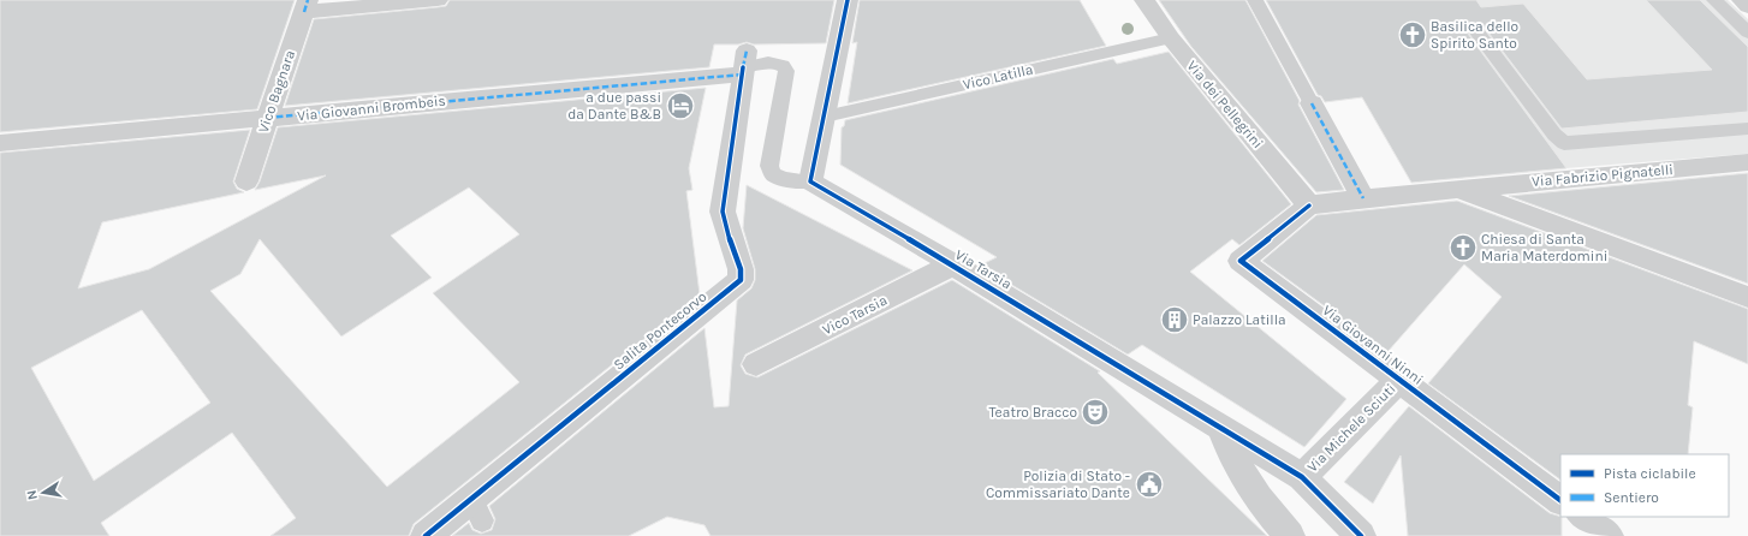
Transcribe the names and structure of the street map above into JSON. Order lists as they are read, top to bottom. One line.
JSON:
{"streets":{"street":["Vico Bagnara","Via dei Pellegrini","Via Giovanni Brombeis","Via Fabrizio Pignatelli","Via Tarsia","Vico Tarsia","Salita Pontecorvo","Via Giovanni Ninni","Via Michele Sciuti"],"lane":["Vico Latilla"]},"crossings":[["Vico Latilla","Via dei Pellegrini"],["Vico Bagnara","Via Giovanni Brombeis"],["Via dei Pellegrini","Via Fabrizio Pignatelli"],["Via dei Pellegrini","Via Giovanni Ninni"],["Via Giovanni Brombeis","Via Tarsia"],["Via Giovanni Brombeis","Salita Pontecorvo"],["Via Fabrizio Pignatelli","Via Giovanni Ninni"],["Via Tarsia","Vico Tarsia"],["Via Tarsia","Salita Pontecorvo"],["Via Tarsia","Via Michele Sciuti"],["Via Giovanni Ninni","Via Michele Sciuti"]],"places":{"church":["Basilica dello Spirito Santo","Chiesa di Santa Maria Materdomini"],"hotel":["a due passi da Dante B&B"],"building":["Palazzo Latilla"],"theatre":["Teatro Bracco"],"public building":["Polizia di Stato - Commissariato Dante"]},"legend":["Pista ciclabile","Sentiero"],"north":"left"}
